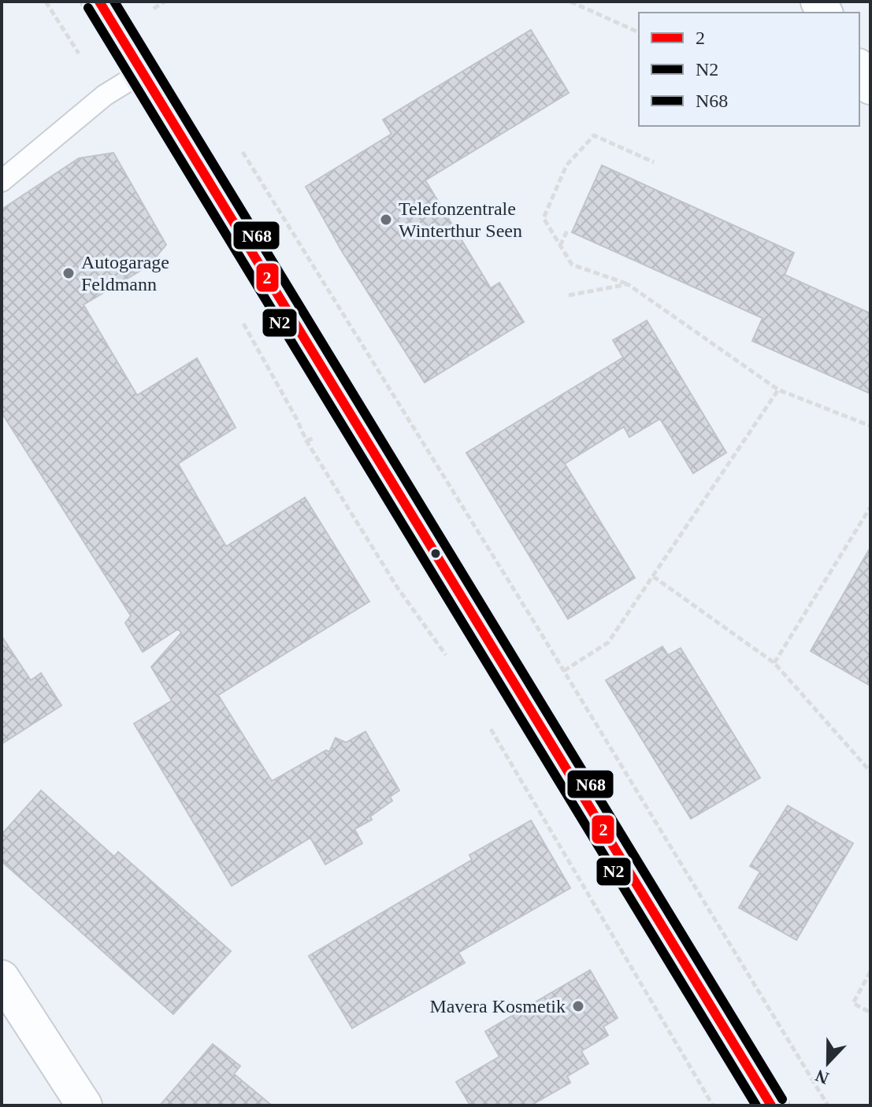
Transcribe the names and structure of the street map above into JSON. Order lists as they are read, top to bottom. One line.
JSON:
{"places":["Telefonzentrale Winterthur Seen","Autogarage Feldmann","Mavera Kosmetik"],"lines":["transit line 2","transit line N68","transit line N2"],"legend":["2","N2","N68"],"north":"bottom"}
